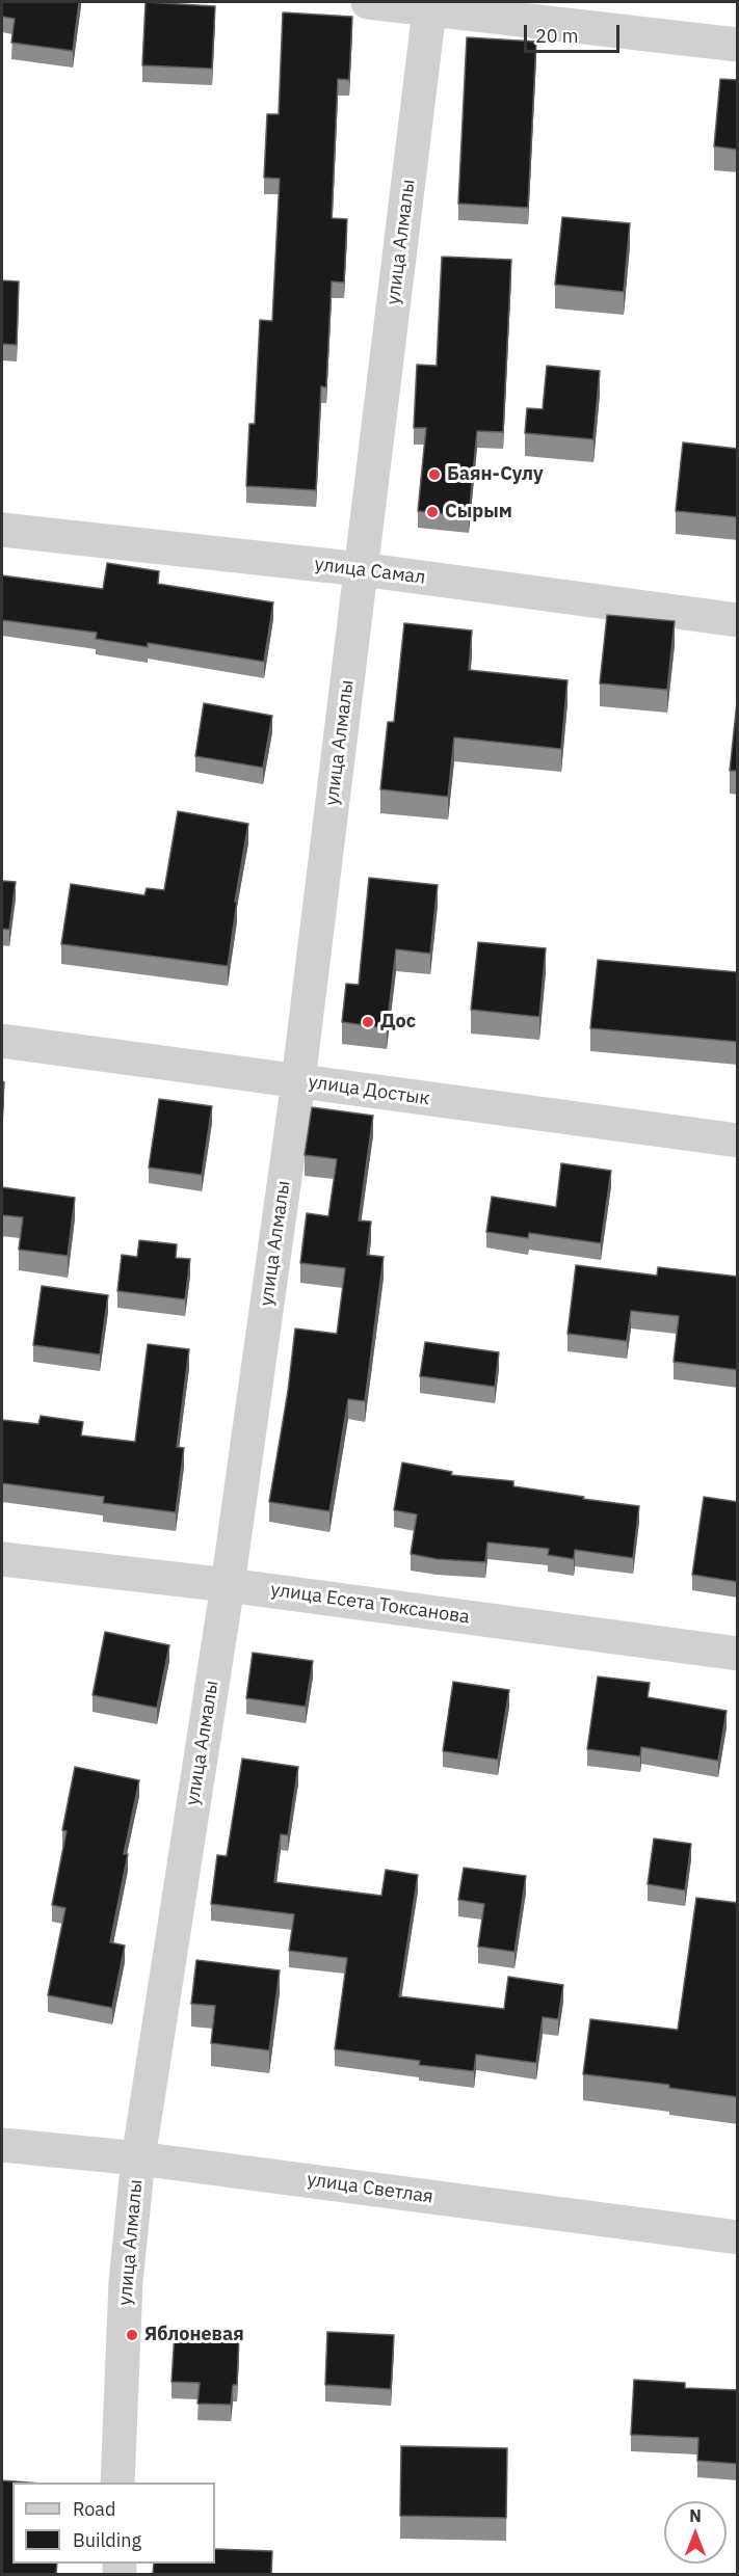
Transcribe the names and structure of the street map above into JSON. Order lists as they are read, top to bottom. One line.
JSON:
{"streets":{"street":["улица Алмалы","улица Самал","улица Достык","улица Есета Токсанова","улица Светлая"]},"crossings":[["улица Алмалы","улица Самал"],["улица Алмалы","улица Достык"],["улица Алмалы","улица Есета Токсанова"],["улица Алмалы","улица Светлая"]],"places":["Баян-Сулу","Сырым","Дос","Яблоневая"],"legend":["Road","Building"],"scale_bar":"20 m","north":"top"}
